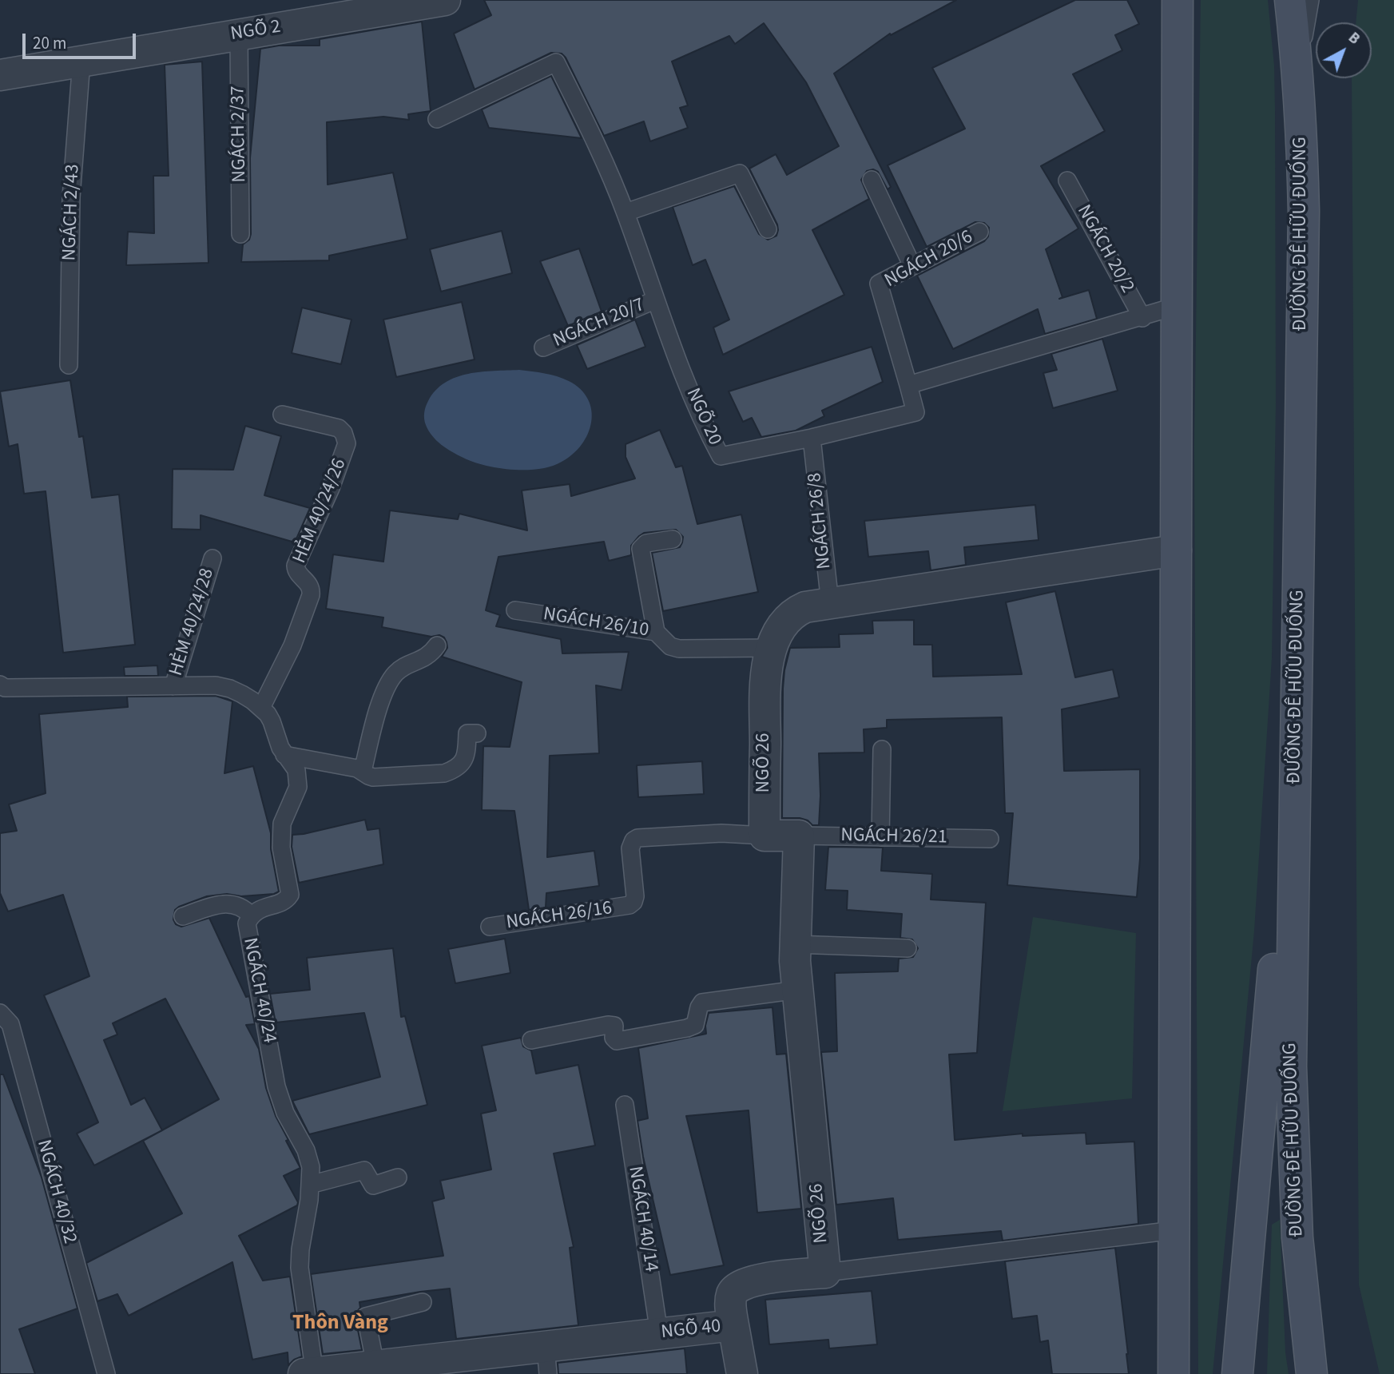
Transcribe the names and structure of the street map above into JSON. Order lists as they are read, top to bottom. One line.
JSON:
{"streets":{"main road":["ĐƯỜNG ĐÊ HỮU ĐUỐNG"],"street":["NGÕ 2","NGÕ 26","NGÕ 40"],"lane":["NGÁCH 2/37","NGÁCH 2/43","NGÁCH 20/2","NGÁCH 20/6","NGÁCH 20/7","NGÕ 20","HẺM 40/24/26","NGÁCH 26/8","HẺM 40/24/28","NGÁCH 26/10","NGÁCH 26/21","NGÁCH 26/16","NGÁCH 40/24","NGÁCH 40/32","NGÁCH 40/14"]},"crossings":[["NGÕ 2","NGÁCH 2/37"],["NGÕ 2","NGÁCH 2/43"],["NGÁCH 20/6","NGÕ 20"],["NGÁCH 20/7","NGÕ 20"],["NGÕ 20","NGÁCH 26/8"],["HẺM 40/24/26","NGÁCH 40/24"],["NGÁCH 26/8","NGÕ 26"],["HẺM 40/24/28","NGÁCH 40/24"],["NGÁCH 26/10","NGÕ 26"],["NGÕ 26","NGÁCH 26/21"],["NGÕ 26","NGÁCH 26/16"],["NGÕ 26","NGÕ 40"],["NGÁCH 40/24","NGÕ 40"],["NGÁCH 40/14","NGÕ 40"]],"districts":["Thôn Vàng"],"scale_bar":"20 m","north":"top right"}
